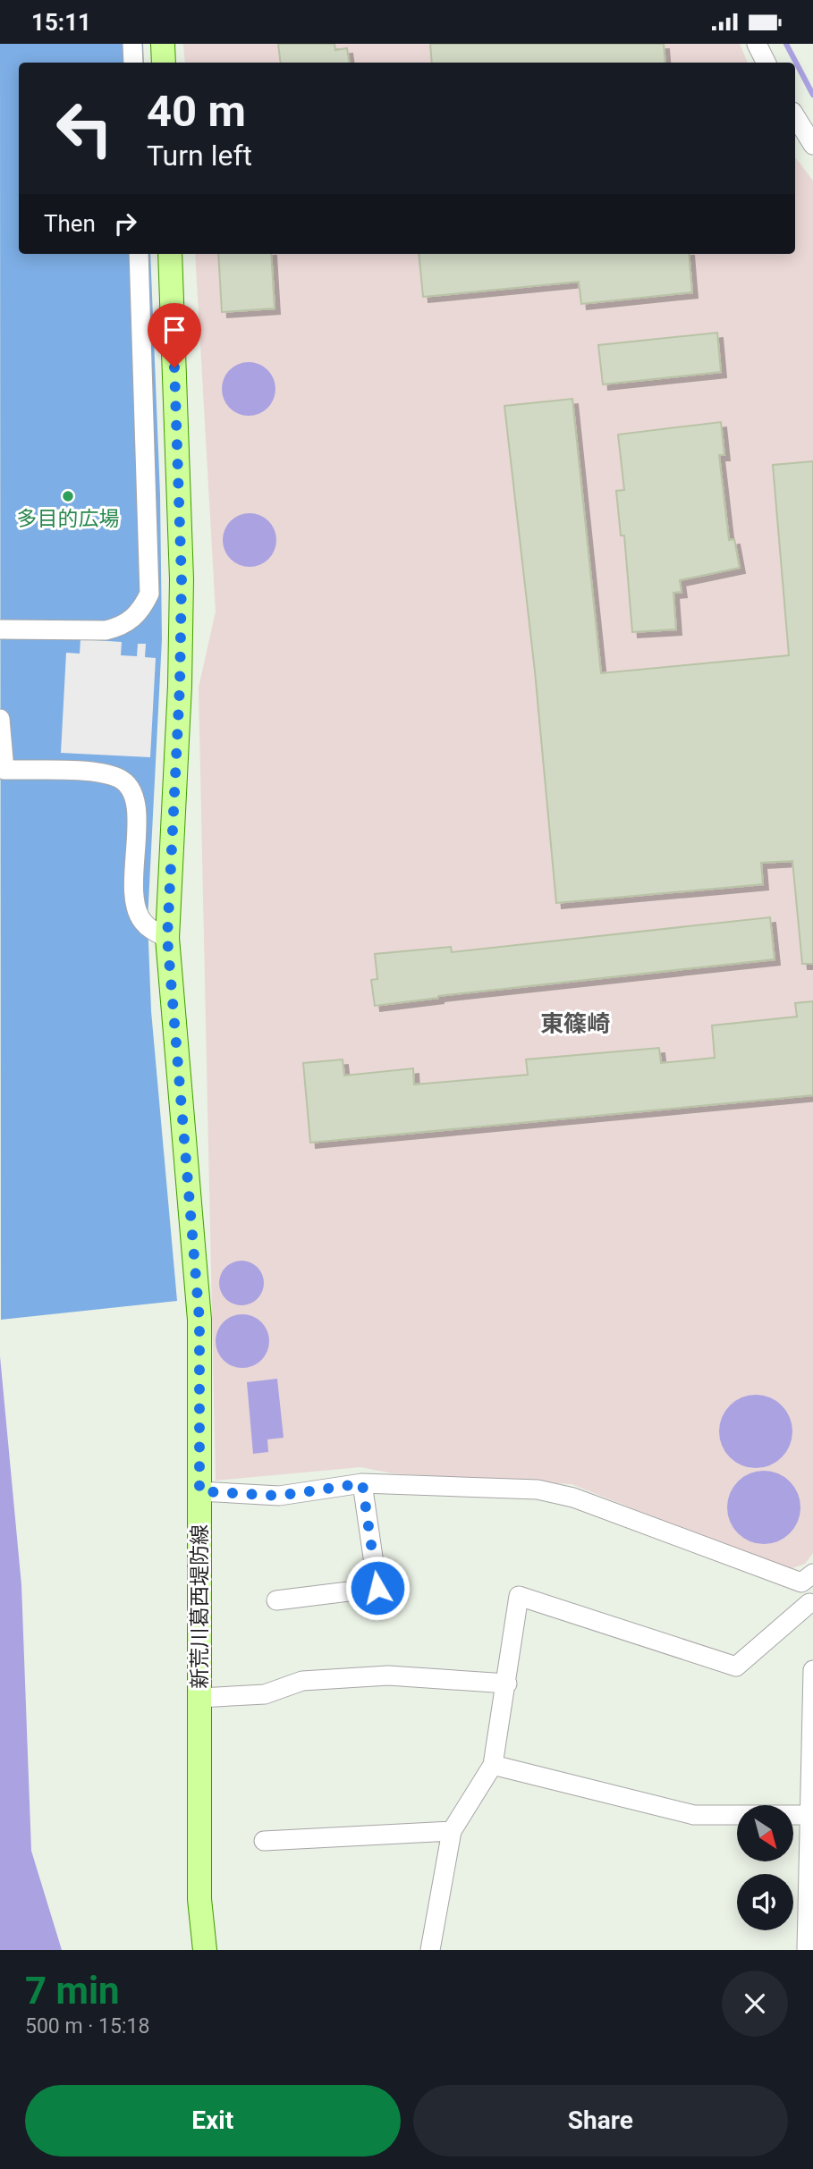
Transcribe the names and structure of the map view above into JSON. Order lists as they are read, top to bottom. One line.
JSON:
{"streets":{"main road":["新荒川葛西堤防線"]},"districts":["東篠崎"],"places":["多目的広場"],"north":"bottom right","page":{"status":"15:11","turn":["40 m","Turn left"],"then":"Then","heading":["7 min","500 m · 15:18"],"buttons":["Exit","Share"]}}
